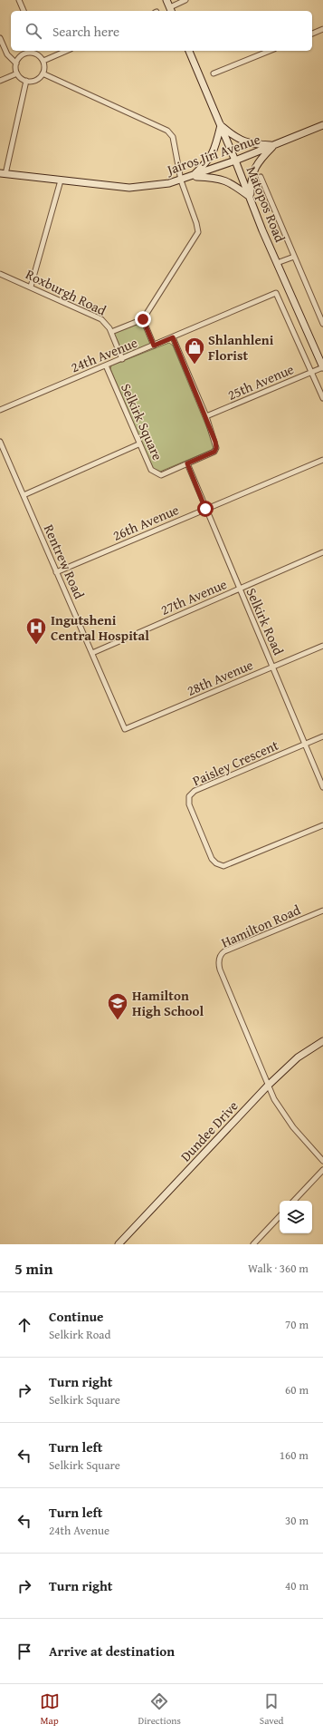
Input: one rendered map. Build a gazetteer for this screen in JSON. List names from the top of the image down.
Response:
{
  "streets": {
    "main road": ["Jairos Jiri Avenue", "Matopos Road", "Dundee Drive"],
    "street": [
      "Roxburgh Road",
      "24th Avenue",
      "25th Avenue",
      "Selkirk Square",
      "26th Avenue",
      "Rentrew Road",
      "27th Avenue",
      "Selkirk Road",
      "28th Avenue",
      "Paisley Crescent",
      "Hamilton Road"
    ]
  },
  "crossings": [
    ["Jairos Jiri Avenue", "Matopos Road"],
    ["Matopos Road", "25th Avenue"],
    ["Roxburgh Road", "24th Avenue"],
    ["24th Avenue", "25th Avenue"],
    ["24th Avenue", "Selkirk Square"],
    ["25th Avenue", "Selkirk Square"],
    ["Selkirk Square", "Selkirk Road"],
    ["26th Avenue", "Rentrew Road"],
    ["26th Avenue", "Selkirk Road"],
    ["Rentrew Road", "27th Avenue"],
    ["Rentrew Road", "28th Avenue"],
    ["27th Avenue", "Selkirk Road"],
    ["Selkirk Road", "28th Avenue"],
    ["Selkirk Road", "Paisley Crescent"],
    ["Hamilton Road", "Dundee Drive"]
  ],
  "places": {
    "shop": ["Shlanhleni Florist"],
    "hospital": ["Ingutsheni Central Hospital"],
    "school or university": ["Hamilton High School"]
  },
  "page": {
    "search": "Search here",
    "heading": ["5 min", "Walk · 360 m"],
    "list": [
      ["Continue", "Selkirk Road", "70 m"],
      ["Turn right", "Selkirk Square", "60 m"],
      ["Turn left", "Selkirk Square", "160 m"],
      ["Turn left", "24th Avenue", "30 m"],
      ["Turn right", "40 m"],
      "Arrive at destination"
    ],
    "nav": ["Map", "Directions", "Saved"]
  }
}
